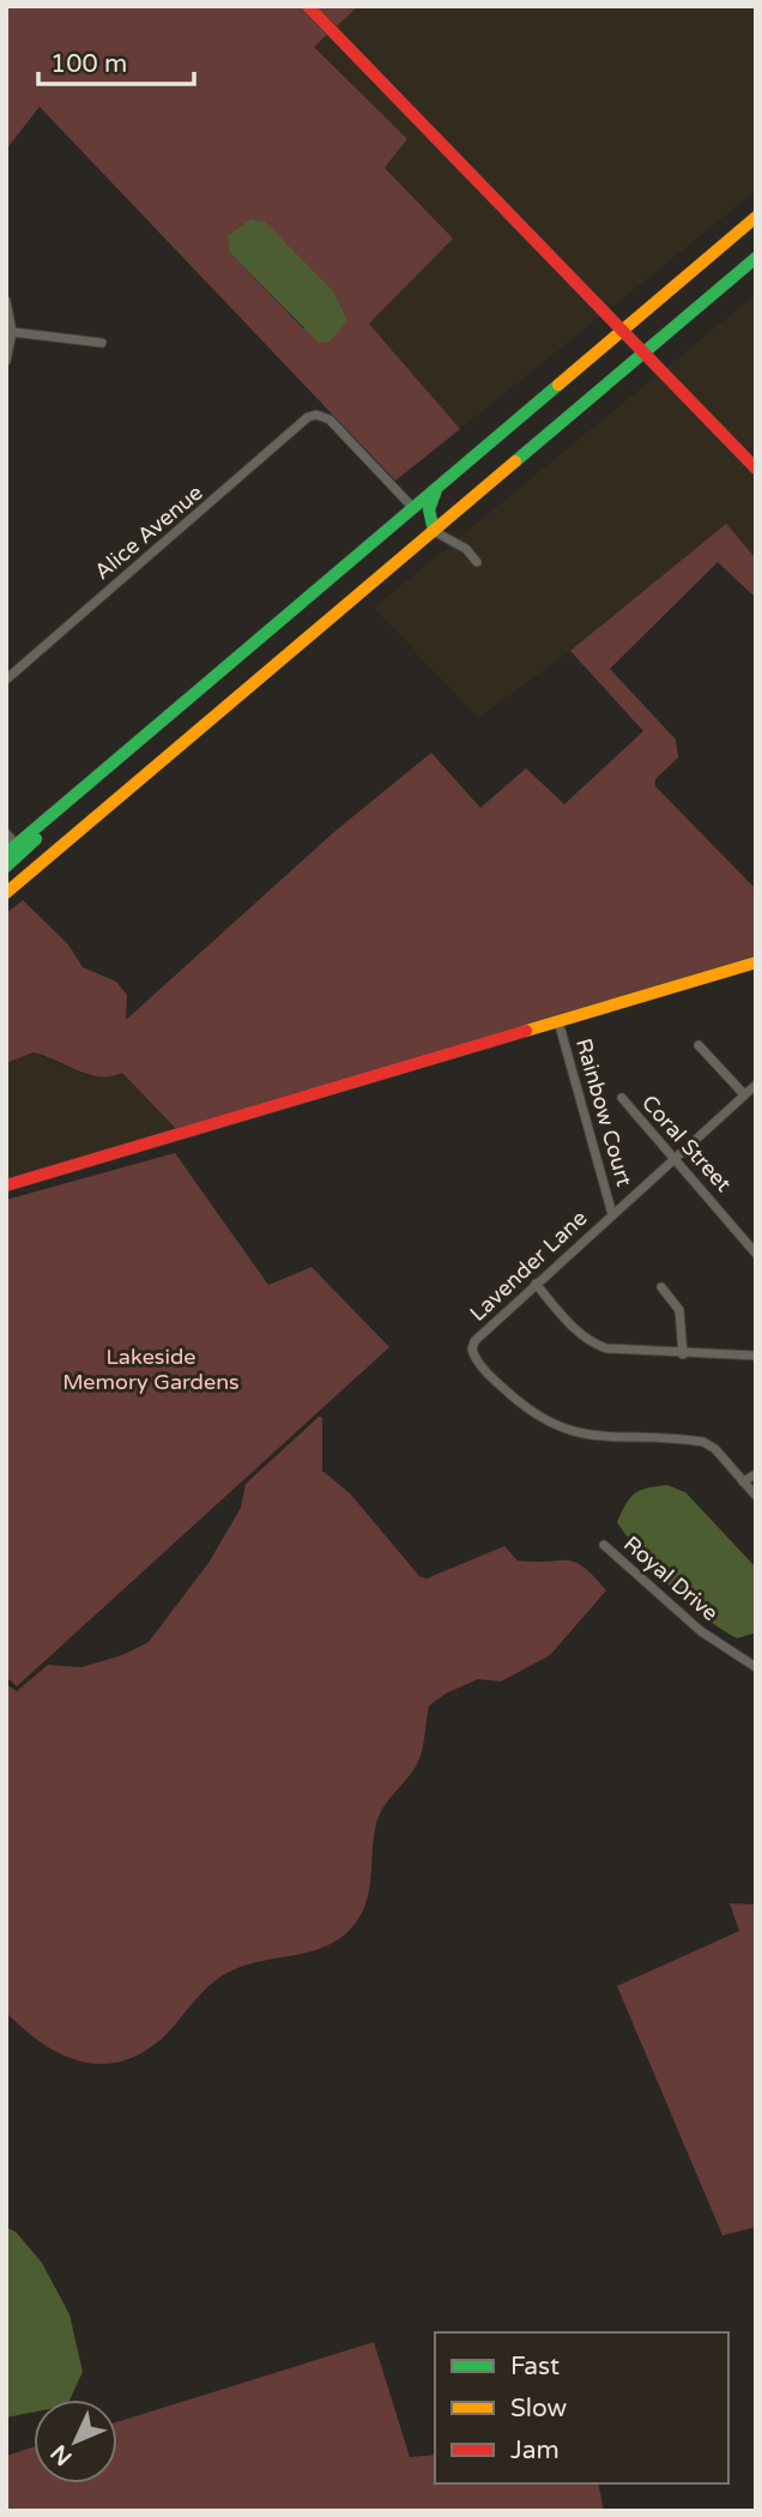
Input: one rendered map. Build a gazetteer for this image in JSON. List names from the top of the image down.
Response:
{
  "streets": {
    "street": [
      "Alice Avenue",
      "Rainbow Court",
      "Coral Street",
      "Lavender Lane",
      "Royal Drive"
    ]
  },
  "crossings": [
    ["Rainbow Court", "Lavender Lane"],
    ["Coral Street", "Lavender Lane"]
  ],
  "parks": ["Lakeside Memory Gardens"],
  "legend": ["Fast", "Slow", "Jam"],
  "scale_bar": "100 m",
  "north": "bottom left"
}
